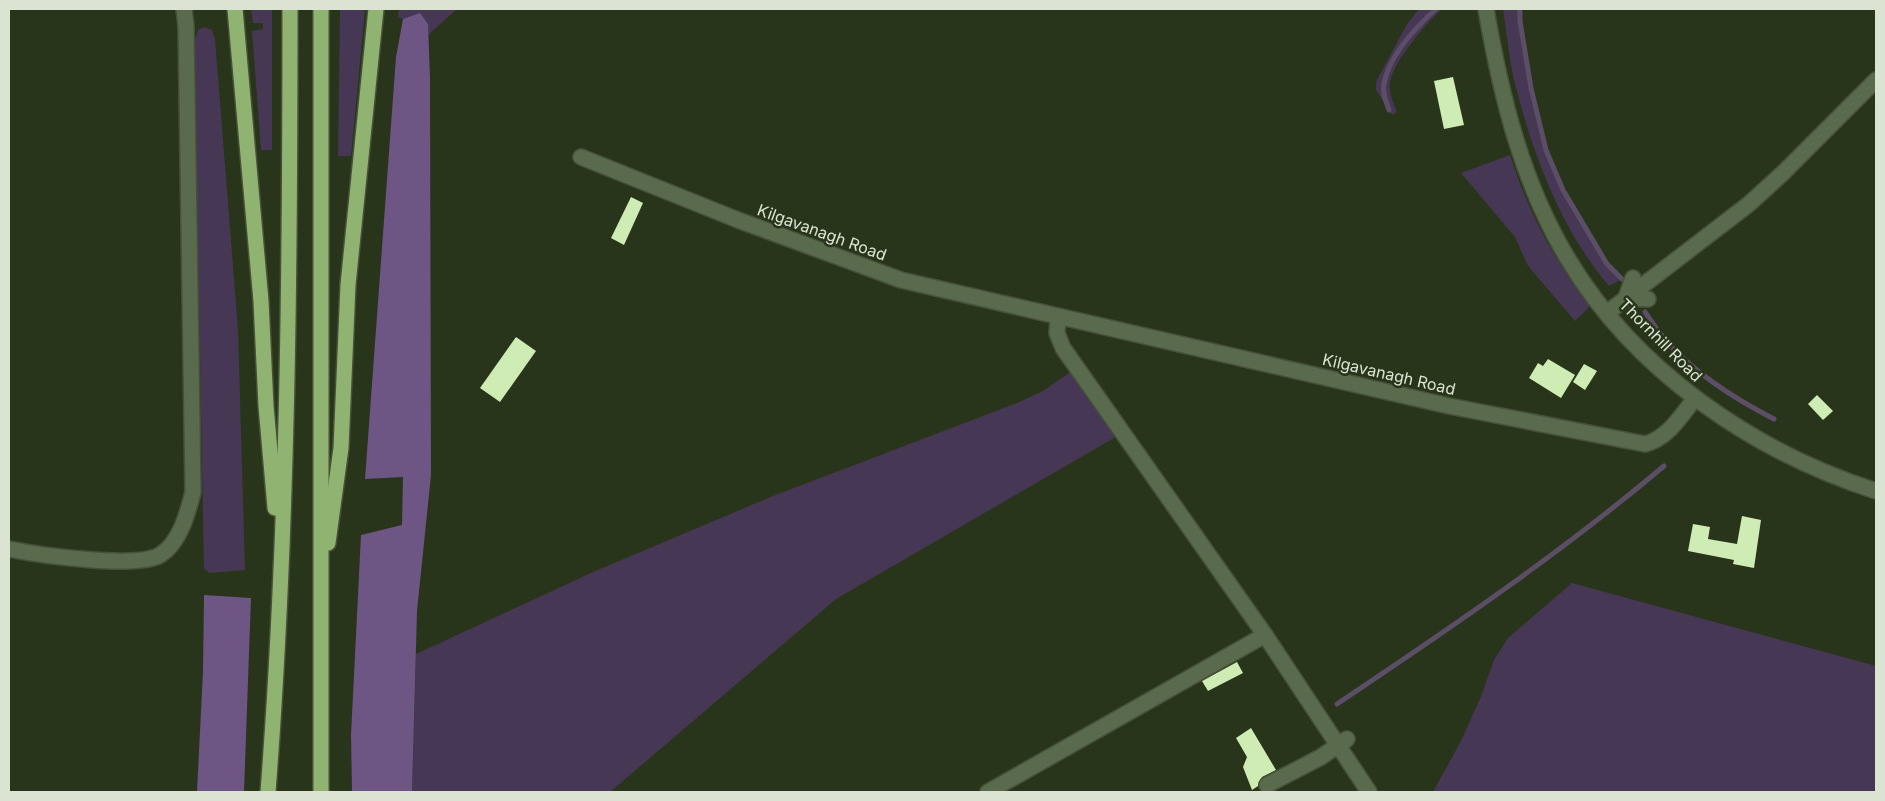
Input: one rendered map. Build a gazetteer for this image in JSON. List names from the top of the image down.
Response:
{
  "streets": {
    "street": ["Kilgavanagh Road", "Thornhill Road"]
  },
  "crossings": [
    ["Kilgavanagh Road", "Thornhill Road"]
  ]
}
